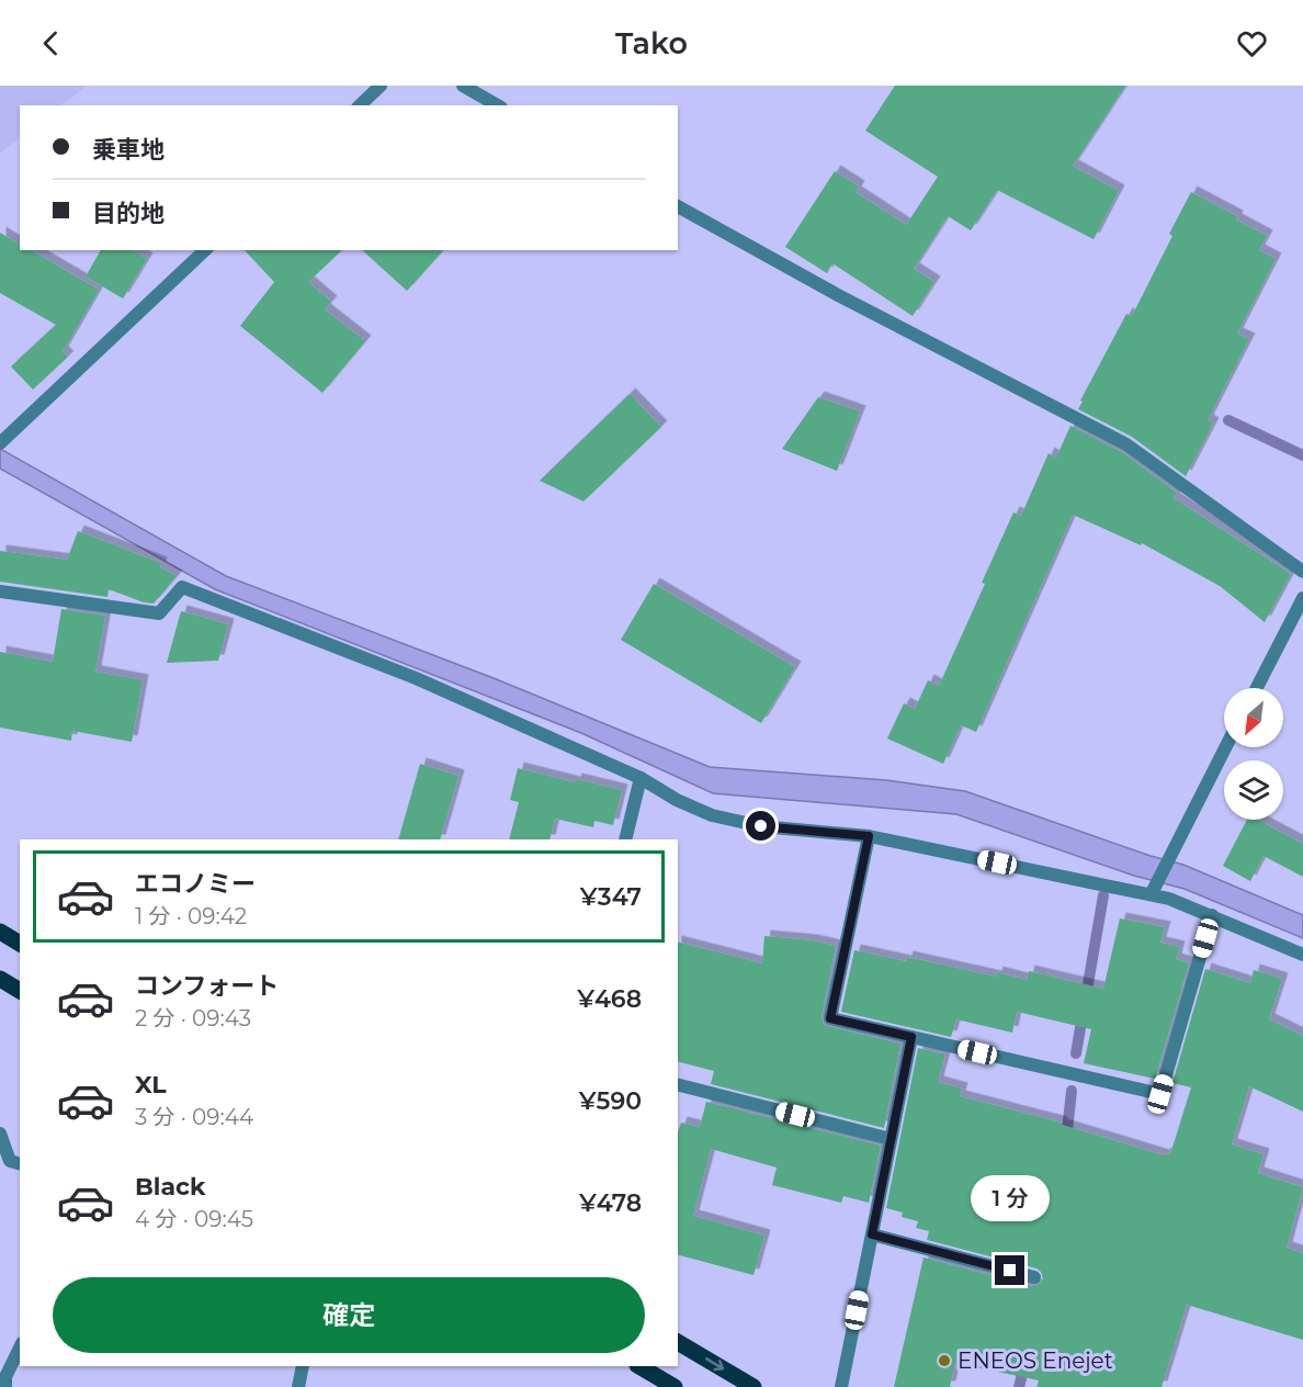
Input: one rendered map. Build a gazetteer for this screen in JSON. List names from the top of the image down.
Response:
{
  "places": ["ENEOS Enejet"],
  "north": "bottom left",
  "page": {
    "header": "Tako",
    "banner": ["乗車地", "目的地"],
    "list": [
      {
        "name": "エコノミー",
        "note": "1 分 · 09:42",
        "value": "¥347"
      },
      {
        "name": "コンフォート",
        "note": "2 分 · 09:43",
        "value": "¥468"
      },
      {
        "name": "XL",
        "note": "3 分 · 09:44",
        "value": "¥590"
      },
      {
        "name": "Black",
        "note": "4 分 · 09:45",
        "value": "¥478"
      }
    ],
    "bubble": "1 分",
    "buttons": "確定"
  }
}
